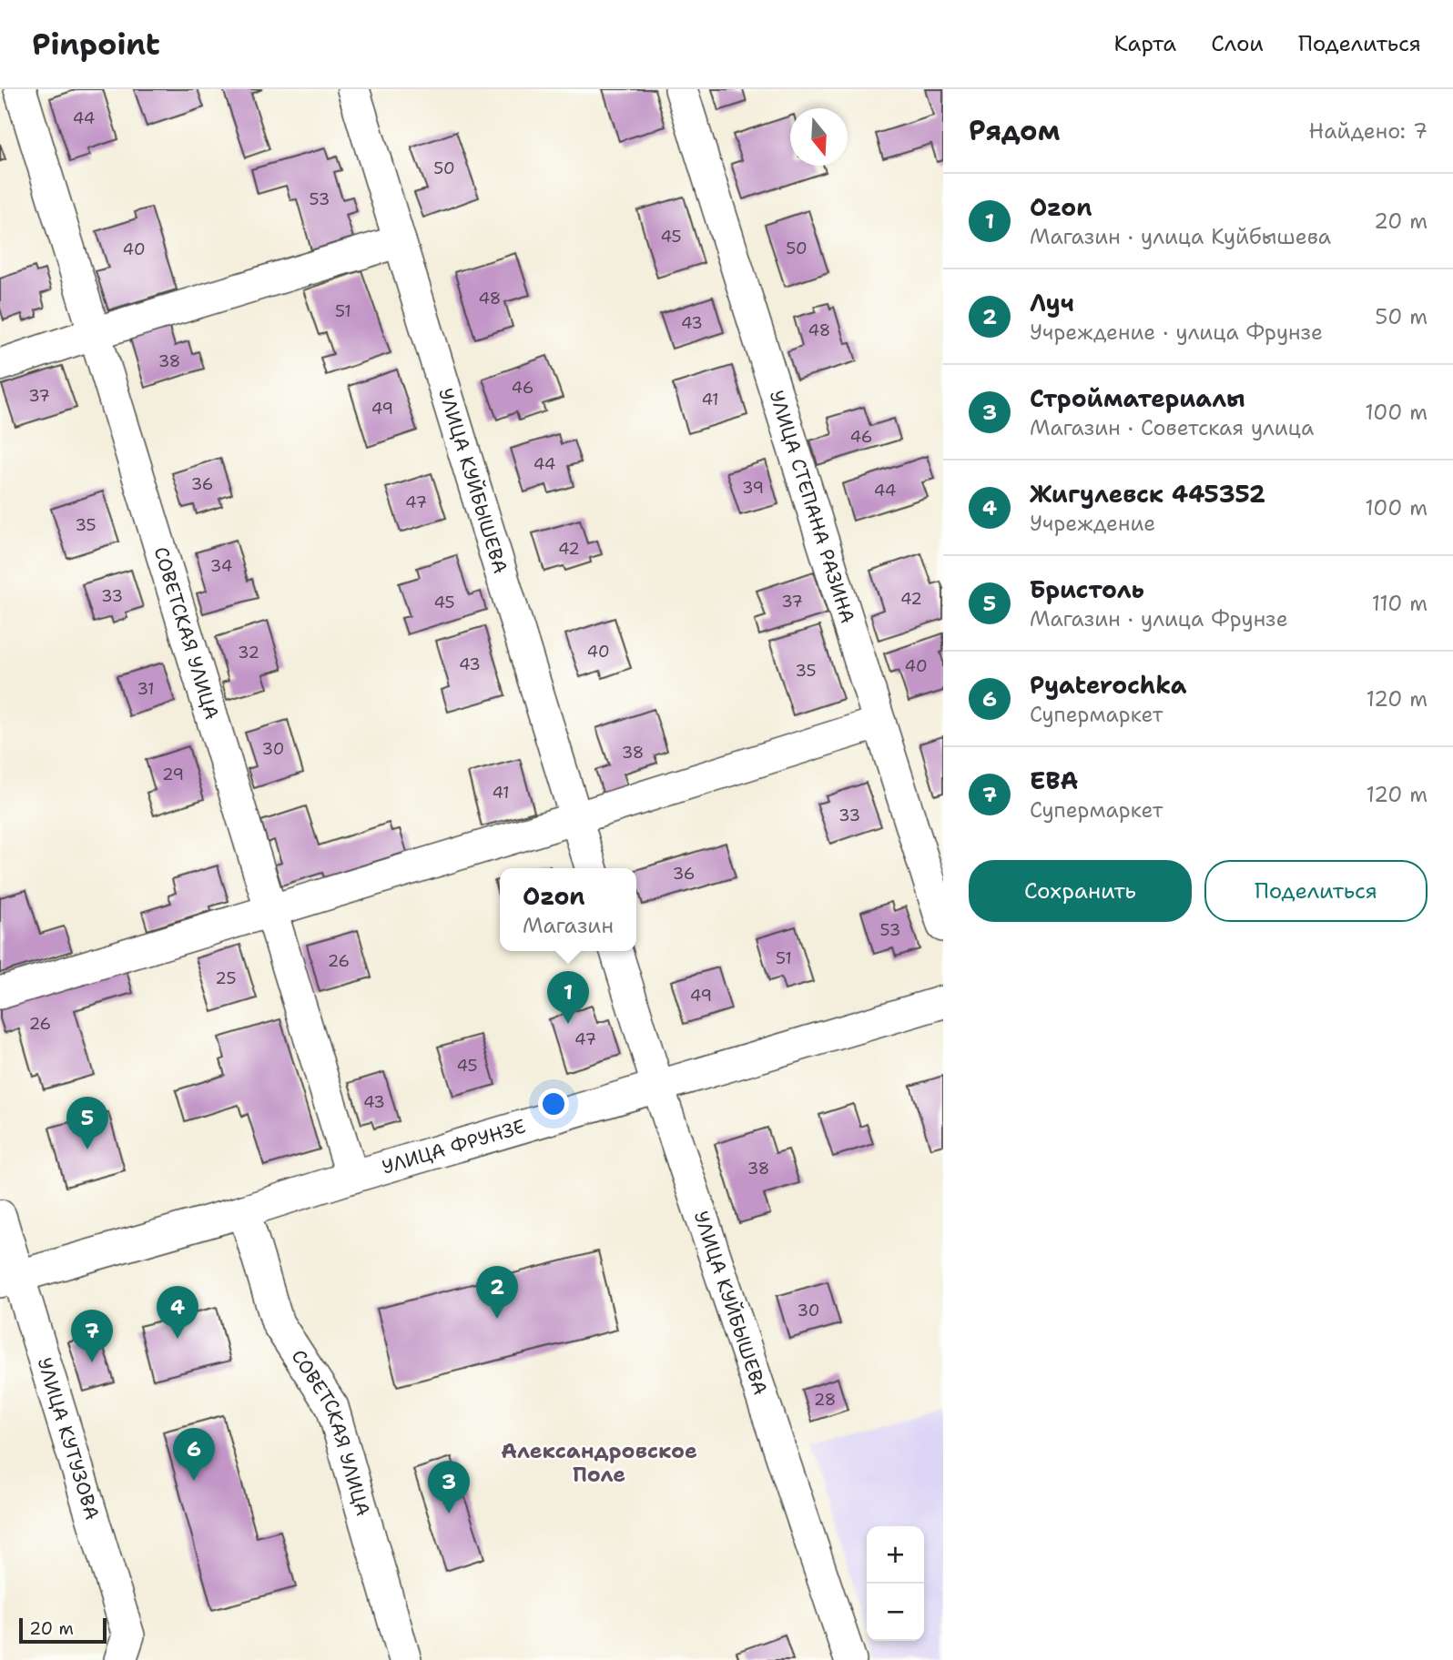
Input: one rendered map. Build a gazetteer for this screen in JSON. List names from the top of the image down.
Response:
{
  "streets": {
    "street": [
      "УЛИЦА КУЙБЫШЕВА",
      "УЛИЦА СТЕПАНА РАЗИНА",
      "СОВЕТСКАЯ УЛИЦА",
      "УЛИЦА ФРУНЗЕ",
      "УЛИЦА КУТУЗОВА"
    ]
  },
  "crossings": [
    ["УЛИЦА КУЙБЫШЕВА", "УЛИЦА ФРУНЗЕ"],
    ["СОВЕТСКАЯ УЛИЦА", "УЛИЦА ФРУНЗЕ"],
    ["УЛИЦА ФРУНЗЕ", "УЛИЦА КУТУЗОВА"]
  ],
  "districts": ["Александровское Поле"],
  "house_numbers": [
    "44",
    "50",
    "53",
    "45",
    "50",
    "40",
    "48",
    "51",
    "43",
    "48",
    "38",
    "46",
    "37",
    "41",
    "49",
    "46",
    "44",
    "36",
    "39",
    "44",
    "47",
    "35",
    "42",
    "34",
    "33",
    "42",
    "37",
    "45",
    "40",
    "32",
    "43",
    "40",
    "35",
    "31",
    "30",
    "38",
    "29",
    "41",
    "33",
    "36",
    "53",
    "51",
    "26",
    "25",
    "49",
    "26",
    "47",
    "45",
    "43",
    "38",
    "30",
    "28"
  ],
  "scale_bar": "20 m",
  "north": "bottom",
  "page": {
    "header": "Pinpoint",
    "nav": ["Карта", "Слои", "Поделиться"],
    "heading": ["Рядом", "Найдено: 7"],
    "list": [
      {
        "mark": "1",
        "name": "Ozon",
        "note": "Магазин · улица Куйбышева",
        "value": "20 m"
      },
      {
        "mark": "2",
        "name": "Луч",
        "note": "Учреждение · улица Фрунзе",
        "value": "50 m"
      },
      {
        "mark": "3",
        "name": "Стройматериалы",
        "note": "Магазин · Советская улица",
        "value": "100 m"
      },
      {
        "mark": "4",
        "name": "Жигулевск 445352",
        "note": "Учреждение",
        "value": "100 m"
      },
      {
        "mark": "5",
        "name": "Бристоль",
        "note": "Магазин · улица Фрунзе",
        "value": "110 m"
      },
      {
        "mark": "6",
        "name": "Pyaterochka",
        "note": "Супермаркет",
        "value": "120 m"
      },
      {
        "mark": "7",
        "name": "ЕВА",
        "note": "Супермаркет",
        "value": "120 m"
      }
    ],
    "buttons": ["Сохранить", "Поделиться"],
    "popup": ["Ozon", "Магазин"],
    "pins": [
      "1",
      "5",
      "2",
      "4",
      "7",
      "6",
      "3"
    ],
    "map_buttons": ["+", "−"],
    "scale": "20 m"
  }
}
